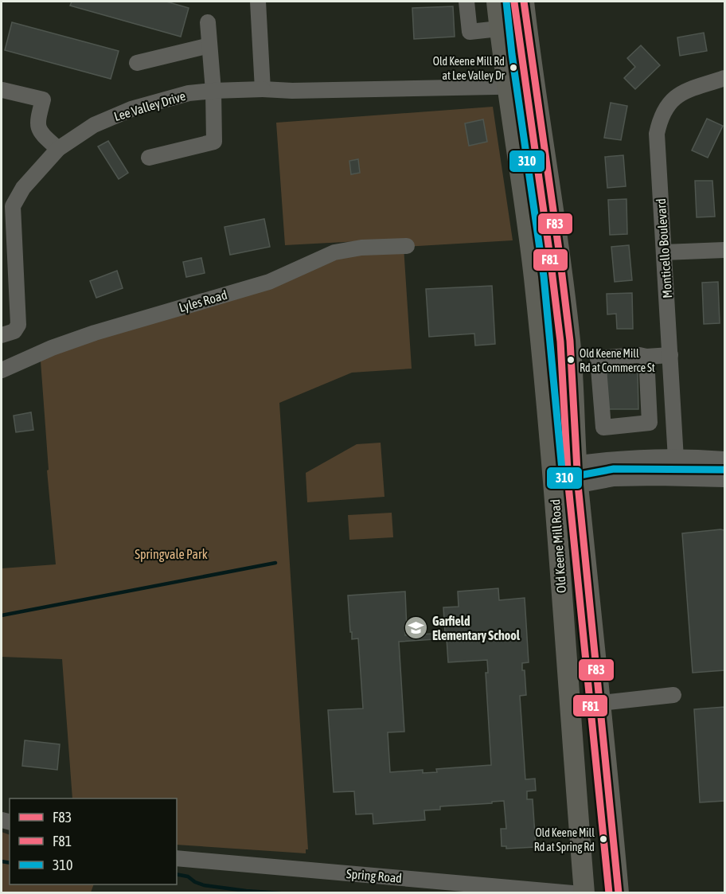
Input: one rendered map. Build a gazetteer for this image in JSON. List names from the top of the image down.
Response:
{
  "streets": {
    "main road": ["Old Keene Mill Road"],
    "street": [
      "Lee Valley Drive",
      "Monticello Boulevard",
      "Lyles Road",
      "Spring Road"
    ]
  },
  "crossings": [
    ["Lee Valley Drive", "Old Keene Mill Road"]
  ],
  "parks": ["Springvale Park"],
  "places": {
    "other": ["Old Keene Mill Rd at Lee Valley Dr", "Old Keene Mill Rd at Commerce St", "Old Keene Mill Rd at Spring Rd"],
    "school or university": ["Garfield Elementary School"]
  },
  "lines": ["transit line F83", "transit line 310", "transit line F81"],
  "legend": ["F83", "F81", "310"]
}
